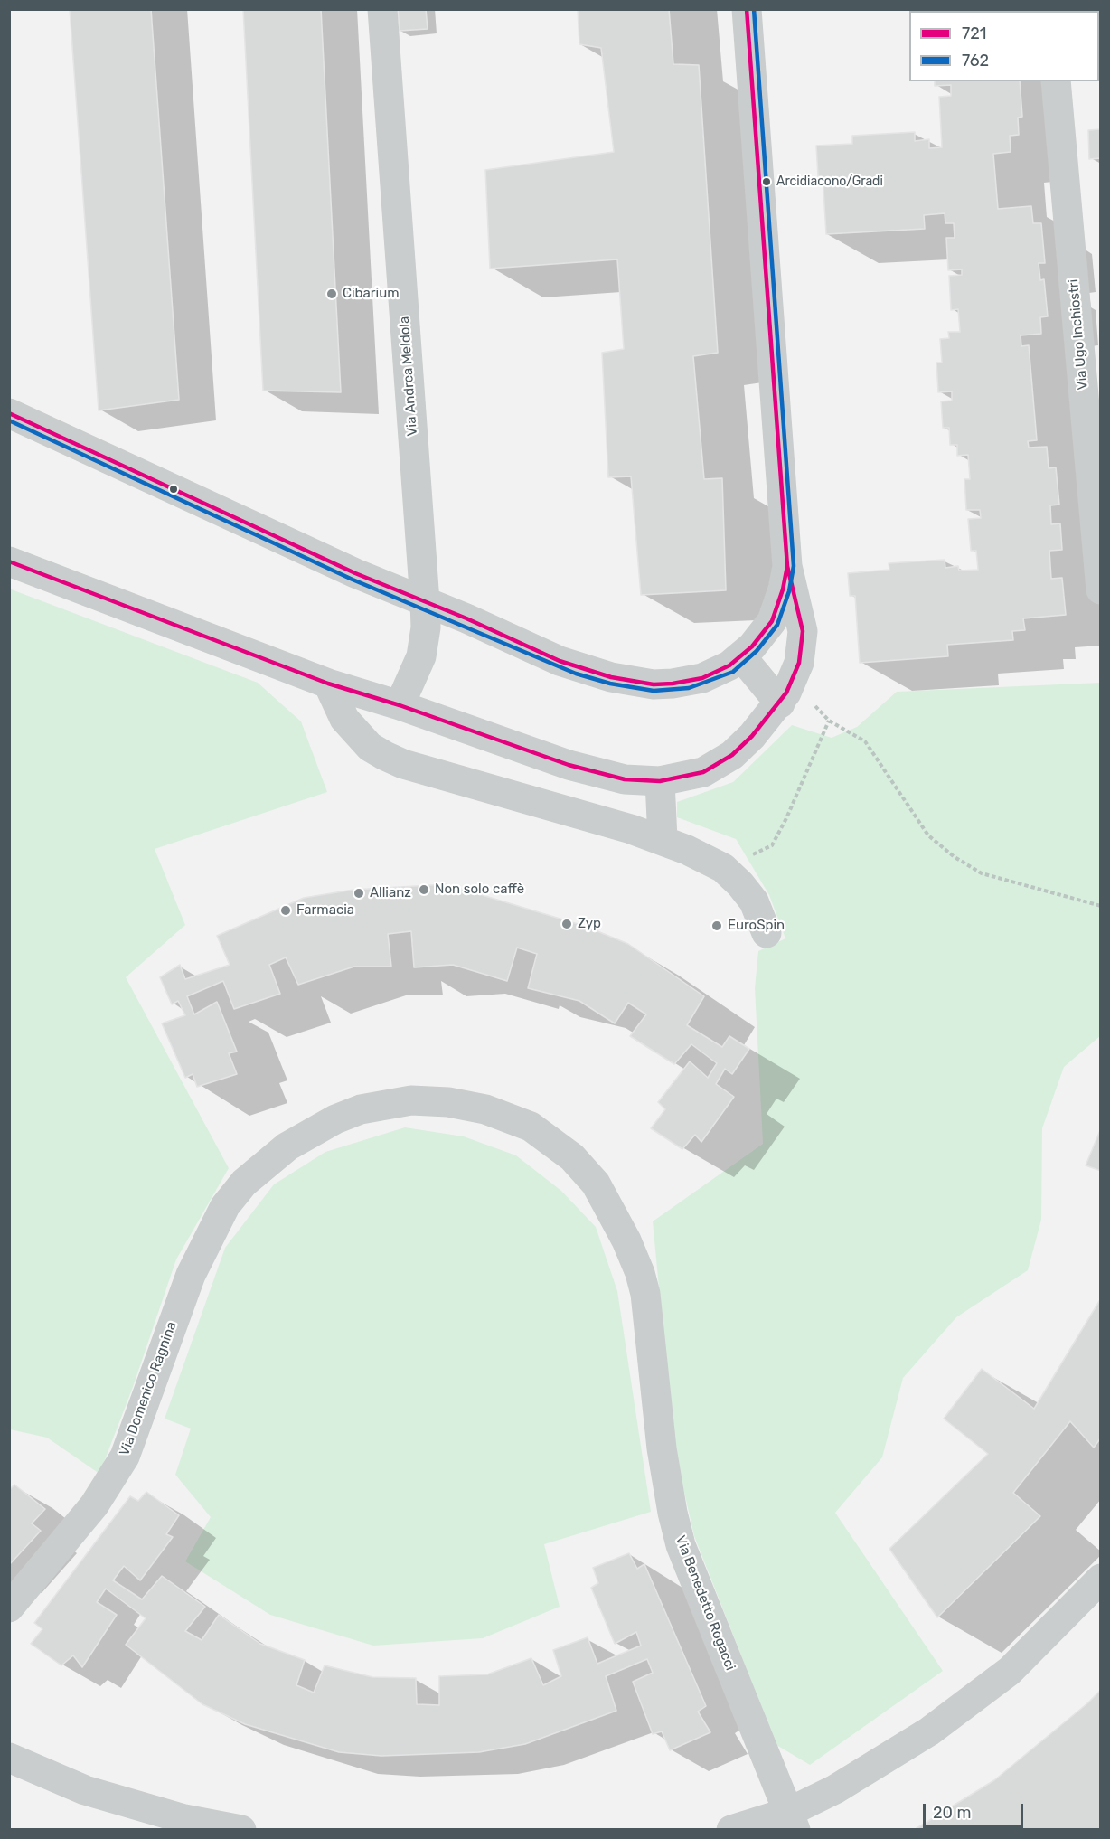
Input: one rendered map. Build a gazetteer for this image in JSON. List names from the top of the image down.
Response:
{
  "streets": {
    "street": [
      "Via Ugo Inchiostri",
      "Via Andrea Meldola",
      "Via Domenico Ragnina",
      "Via Benedetto Rogacci"
    ]
  },
  "crossings": [
    ["Via Domenico Ragnina", "Via Benedetto Rogacci"]
  ],
  "places": [
    "Arcidiacono/Gradi",
    "Cibarium",
    "Non solo caffè",
    "Allianz",
    "Farmacia",
    "Zyp",
    "EuroSpin"
  ],
  "lines": ["transit line 721", "transit line 762"],
  "legend": ["721", "762"],
  "scale_bar": "20 m"
}
